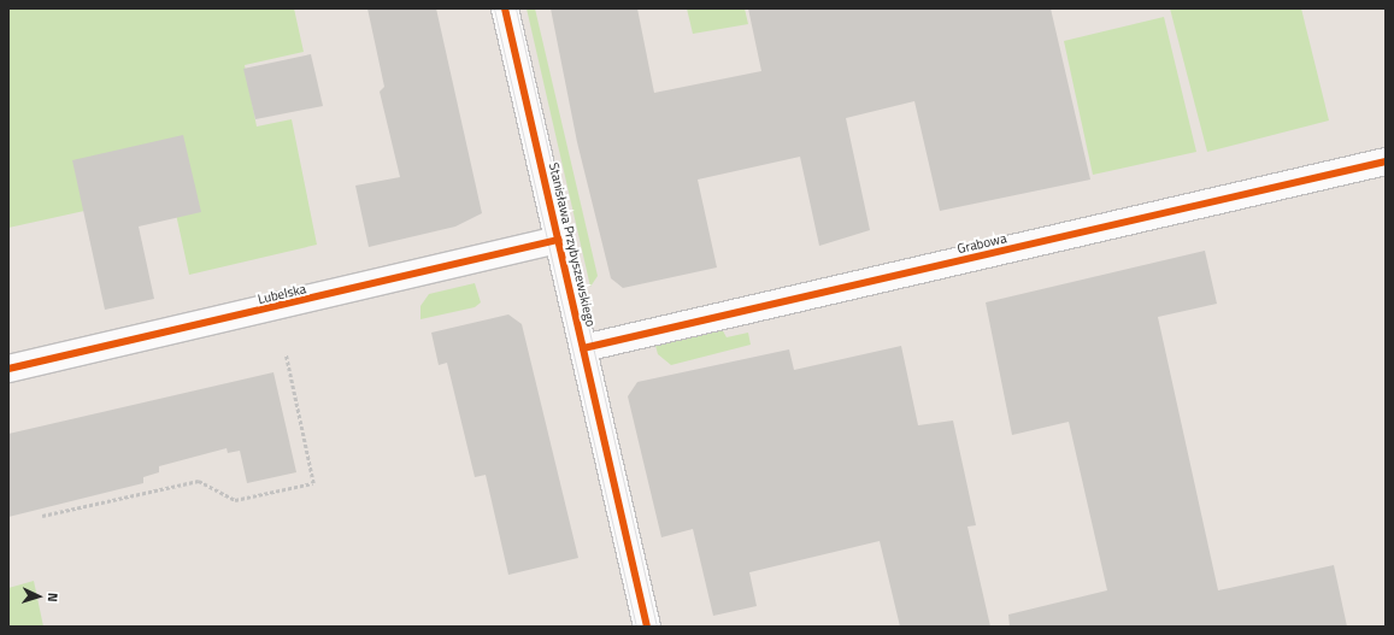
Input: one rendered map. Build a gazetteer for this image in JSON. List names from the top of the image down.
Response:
{
  "streets": {
    "street": ["Grabowa", "Stanisława Przybyszewskiego", "Lubelska"]
  },
  "crossings": [
    ["Grabowa", "Stanisława Przybyszewskiego"],
    ["Stanisława Przybyszewskiego", "Lubelska"]
  ],
  "north": "right"
}
